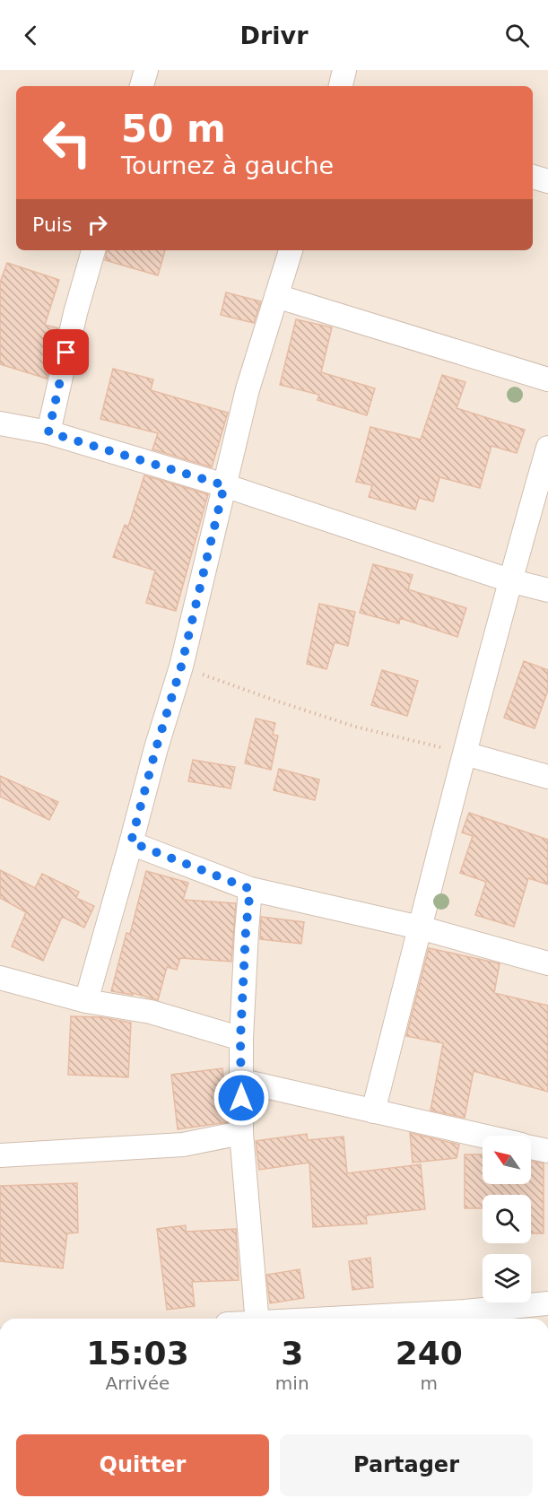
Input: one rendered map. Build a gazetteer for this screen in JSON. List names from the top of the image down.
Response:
{
  "north": "top left",
  "page": {
    "header": "Drivr",
    "turn": ["50 m", "Tournez à gauche"],
    "then": "Puis",
    "eta": [
      "15:03",
      "Arrivée",
      "3",
      "min",
      "240",
      "m"
    ],
    "buttons": ["Quitter", "Partager"]
  }
}
